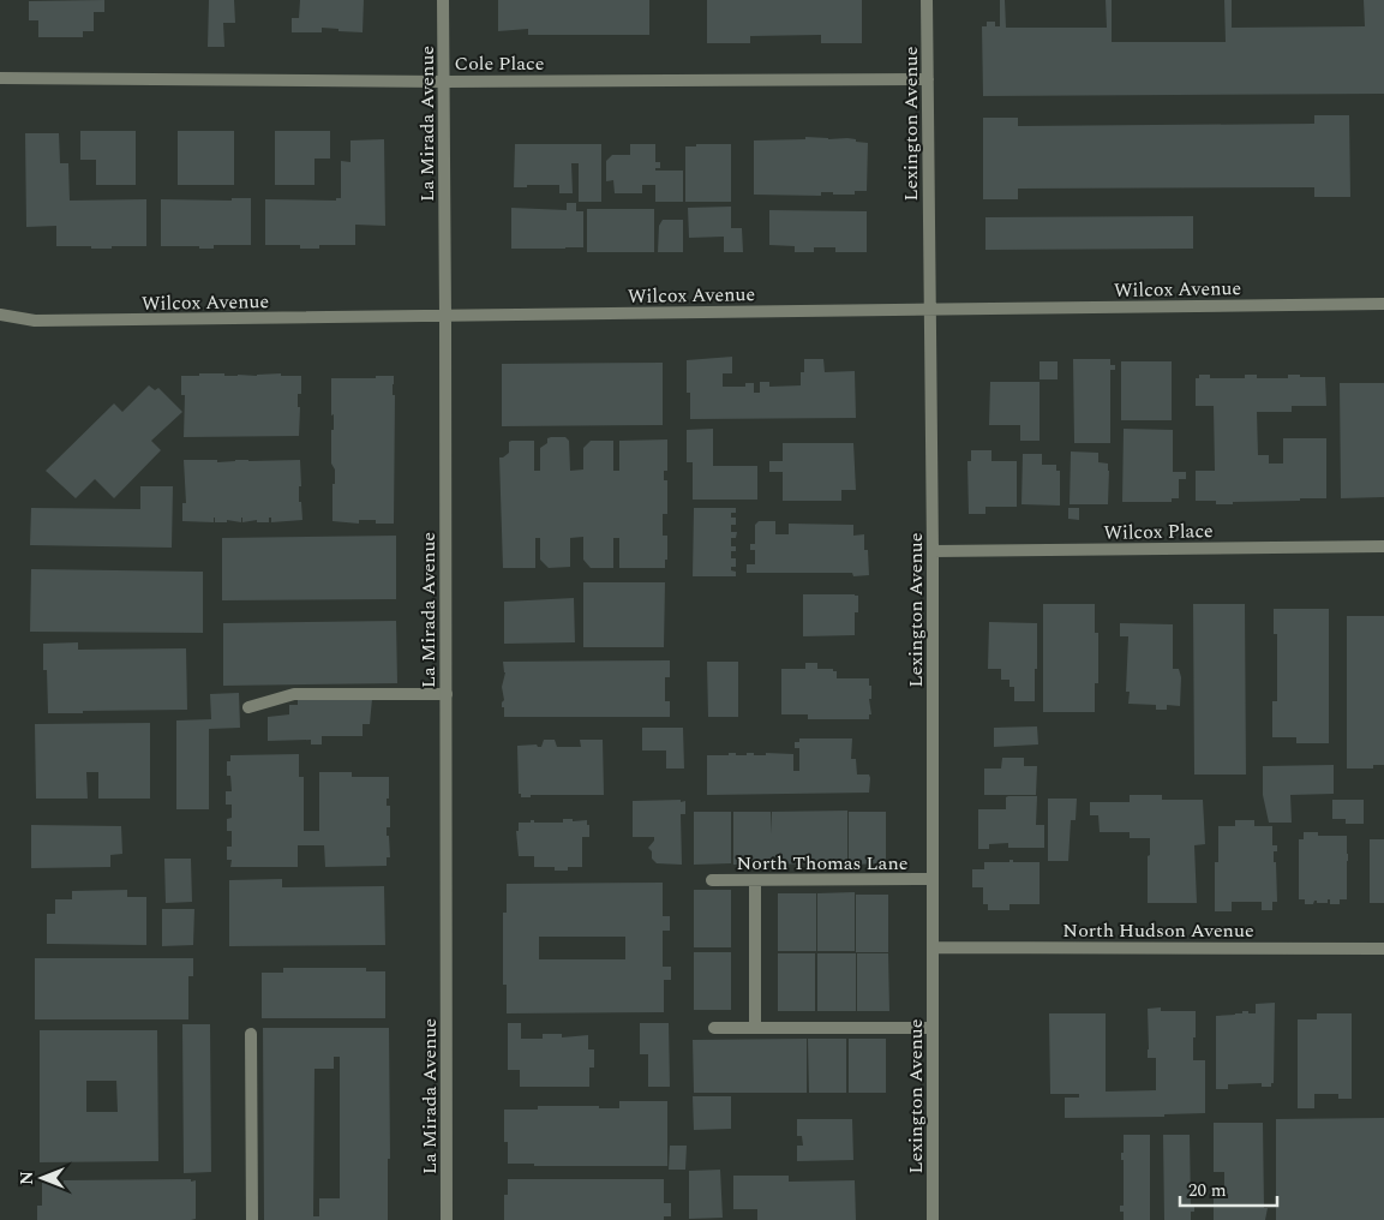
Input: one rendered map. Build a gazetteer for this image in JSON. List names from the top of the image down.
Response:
{
  "streets": {
    "street": [
      "Cole Place",
      "La Mirada Avenue",
      "Lexington Avenue",
      "Wilcox Avenue",
      "Wilcox Place",
      "North Thomas Lane",
      "North Hudson Avenue"
    ]
  },
  "crossings": [
    ["Cole Place", "La Mirada Avenue"],
    ["Cole Place", "Lexington Avenue"],
    ["La Mirada Avenue", "Wilcox Avenue"],
    ["Lexington Avenue", "Wilcox Avenue"],
    ["Lexington Avenue", "Wilcox Place"],
    ["Lexington Avenue", "North Thomas Lane"],
    ["Lexington Avenue", "North Hudson Avenue"]
  ],
  "scale_bar": "20 m",
  "north": "left"
}
